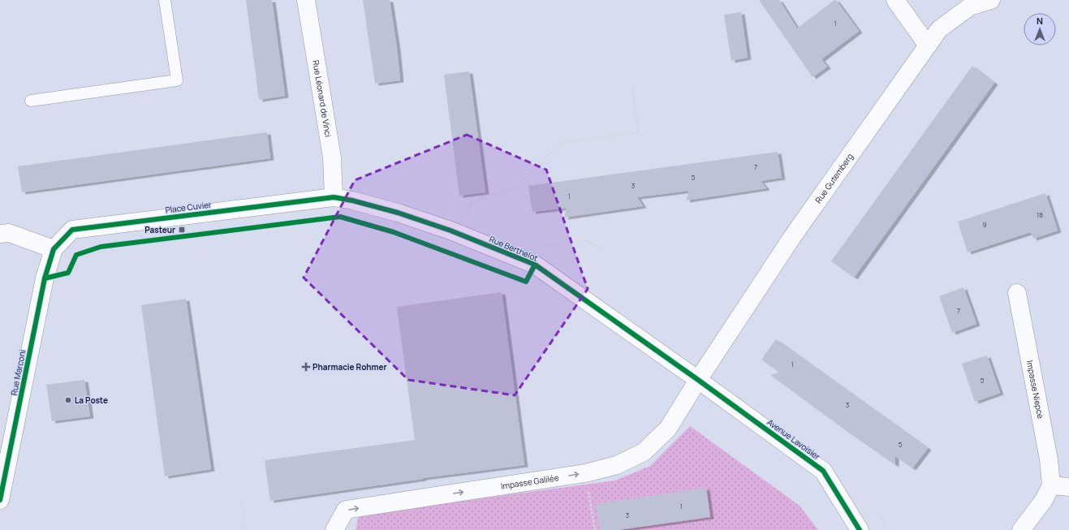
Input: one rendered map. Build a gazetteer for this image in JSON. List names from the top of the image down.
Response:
{
  "streets": {
    "street": [
      "Rue Léonard de Vinci",
      "Rue Gutemberg",
      "Place Cuvier",
      "Rue Berthelot",
      "Rue Marconi",
      "Impasse Niepce",
      "Avenue Lavoisier",
      "Impasse Galilée"
    ]
  },
  "crossings": [
    ["Rue Léonard de Vinci", "Place Cuvier"],
    ["Rue Léonard de Vinci", "Rue Berthelot"],
    ["Rue Gutemberg", "Rue Berthelot"],
    ["Rue Gutemberg", "Avenue Lavoisier"],
    ["Rue Gutemberg", "Impasse Galilée"],
    ["Place Cuvier", "Rue Berthelot"],
    ["Place Cuvier", "Rue Marconi"],
    ["Rue Berthelot", "Avenue Lavoisier"],
    ["Rue Berthelot", "Impasse Galilée"],
    ["Avenue Lavoisier", "Impasse Galilée"]
  ],
  "one_way": ["Impasse Galilée"],
  "places": {
    "transit": ["Pasteur"],
    "health": ["Pharmacie Rohmer"],
    "other": ["La Poste"]
  },
  "house_numbers": [
    "1",
    "7",
    "5",
    "3",
    "1",
    "18",
    "9",
    "7",
    "1",
    "5",
    "3",
    "5",
    "1",
    "3"
  ],
  "north": "top"
}
